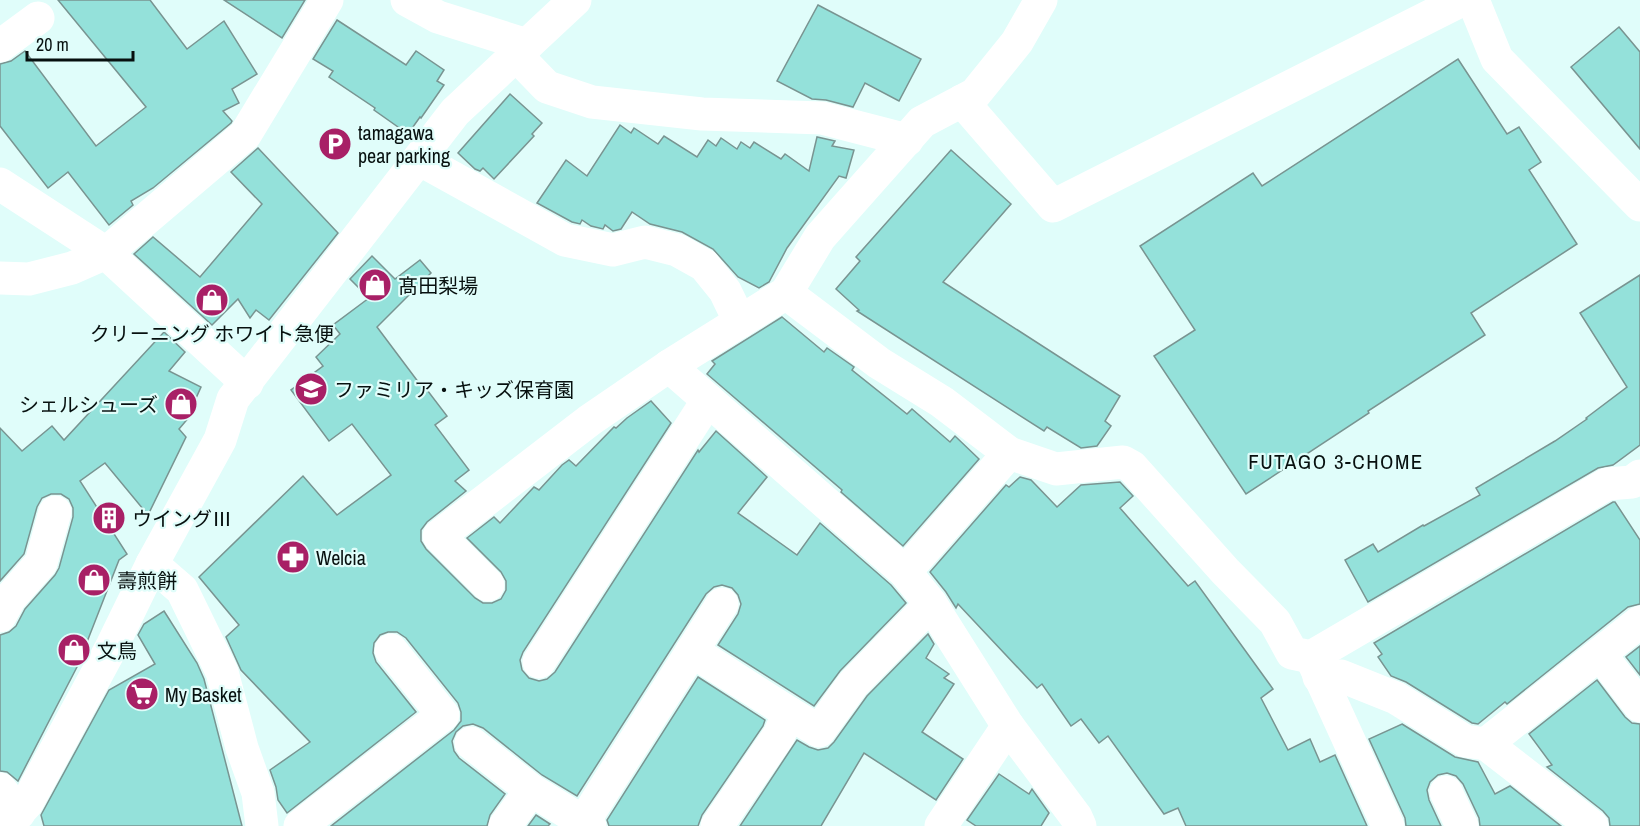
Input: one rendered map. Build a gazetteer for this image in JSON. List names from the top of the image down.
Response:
{
  "districts": ["FUTAGO 3-CHOME"],
  "places": {
    "parking": ["tamagawa pear parking"],
    "shop": [
      "髙田梨場",
      "クリーニング ホワイト急便",
      "シェルシューズ",
      "壽煎餅",
      "文鳥"
    ],
    "school or university": ["ファミリア・キッズ保育園"],
    "building": ["ウイングⅢ"],
    "pharmacy": ["Welcia"],
    "supermarket": ["My Basket"]
  },
  "scale_bar": "20 m"
}
